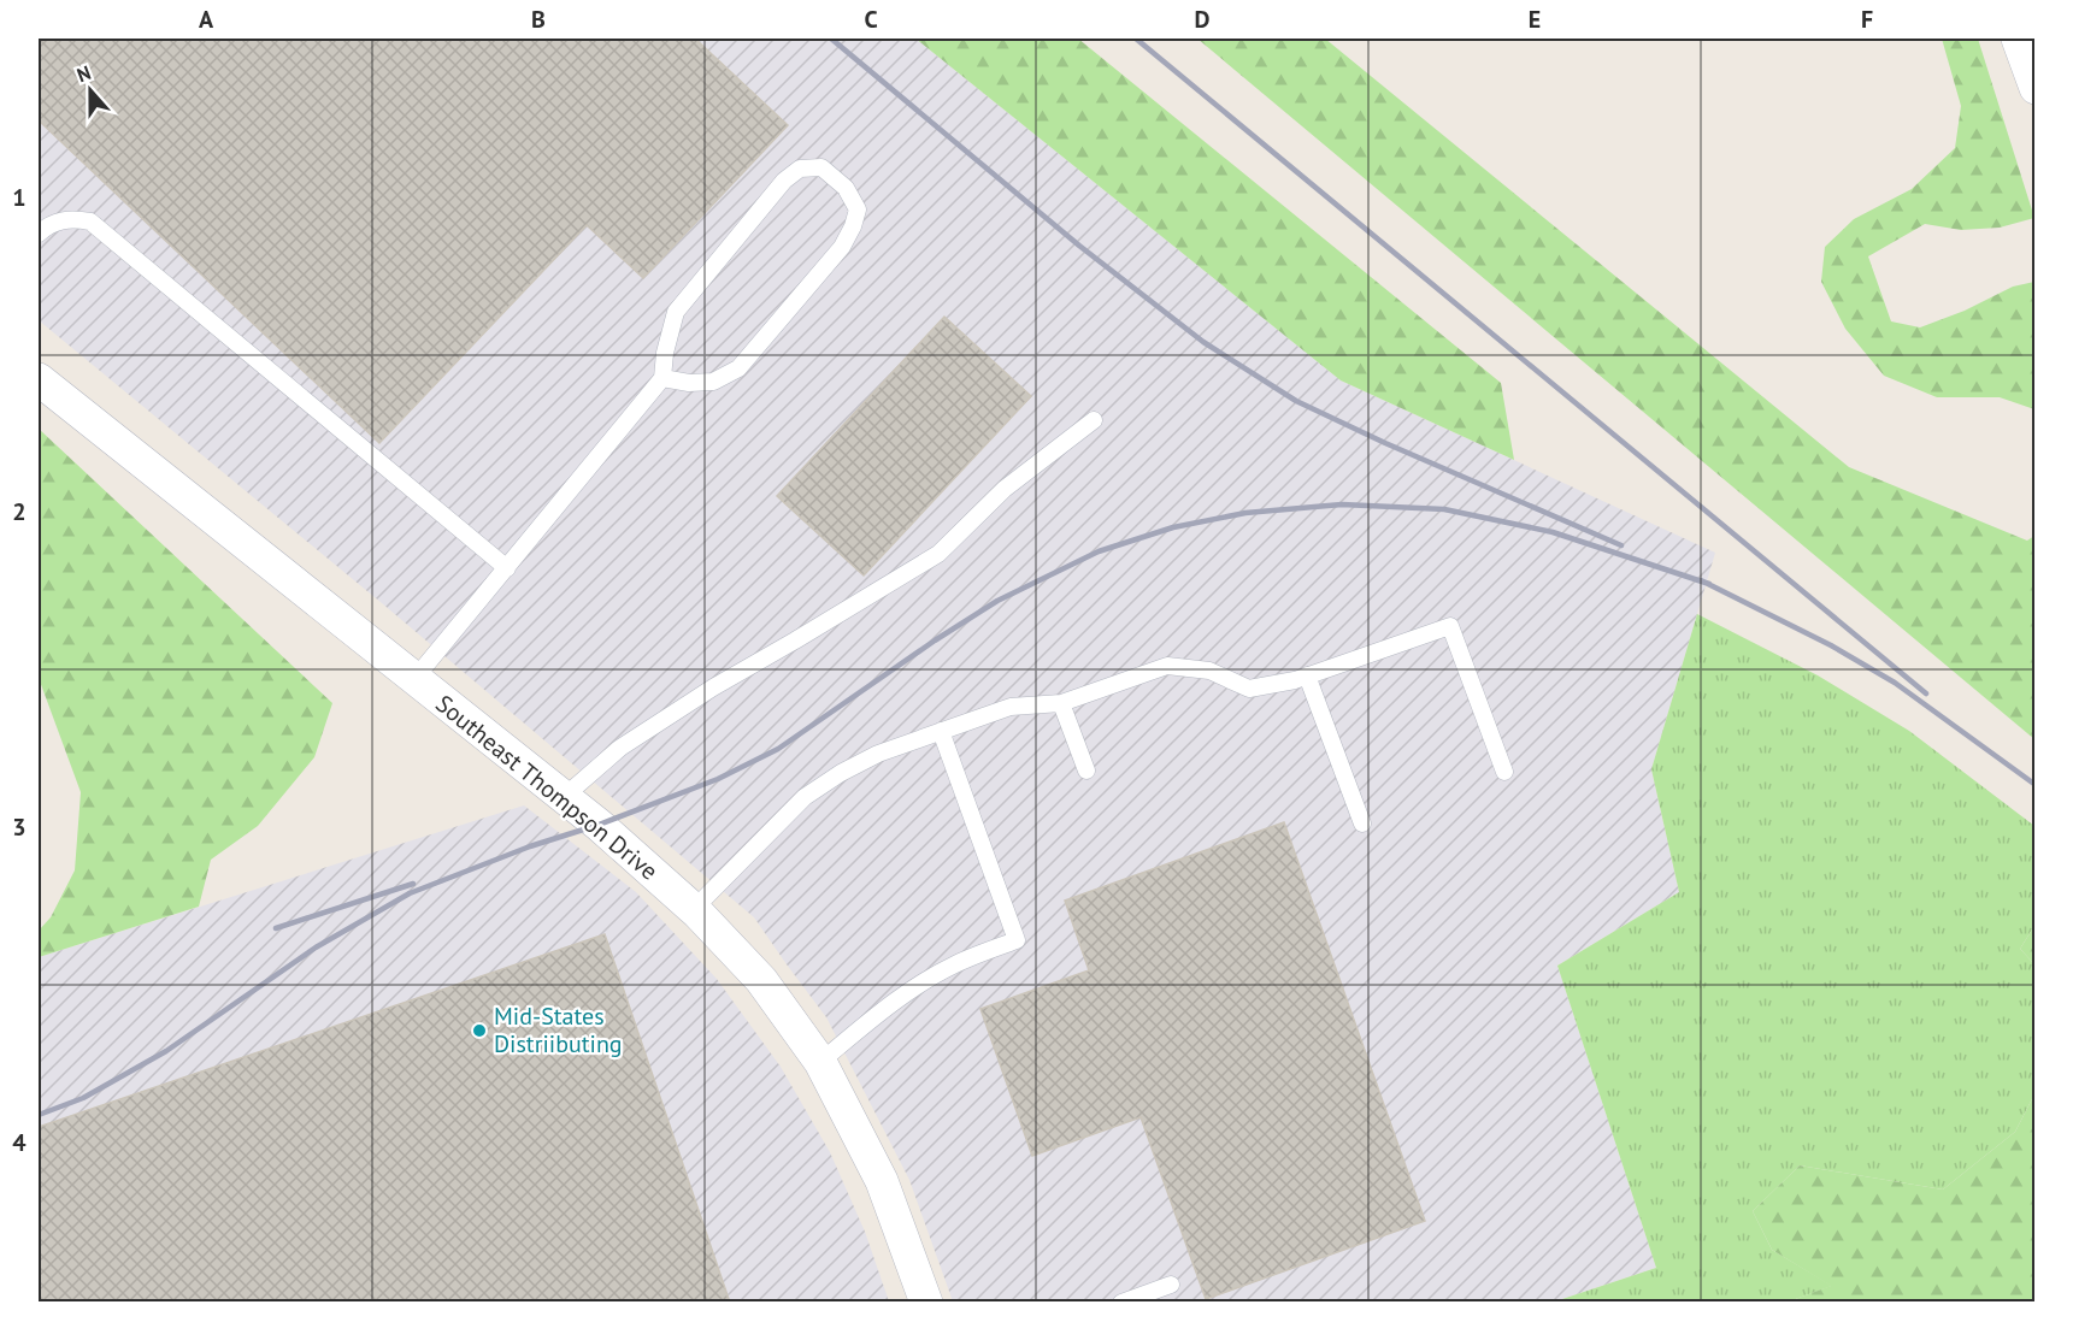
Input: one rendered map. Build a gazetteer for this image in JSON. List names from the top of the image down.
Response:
{
  "streets": {
    "street": ["Southeast Thompson Drive"]
  },
  "places": ["Mid-States Distriibuting"],
  "north": "top",
  "grid": {
    "columns": [
      "A",
      "B",
      "C",
      "D",
      "E",
      "F"
    ],
    "rows": [
      "1",
      "2",
      "3",
      "4"
    ]
  }
}
